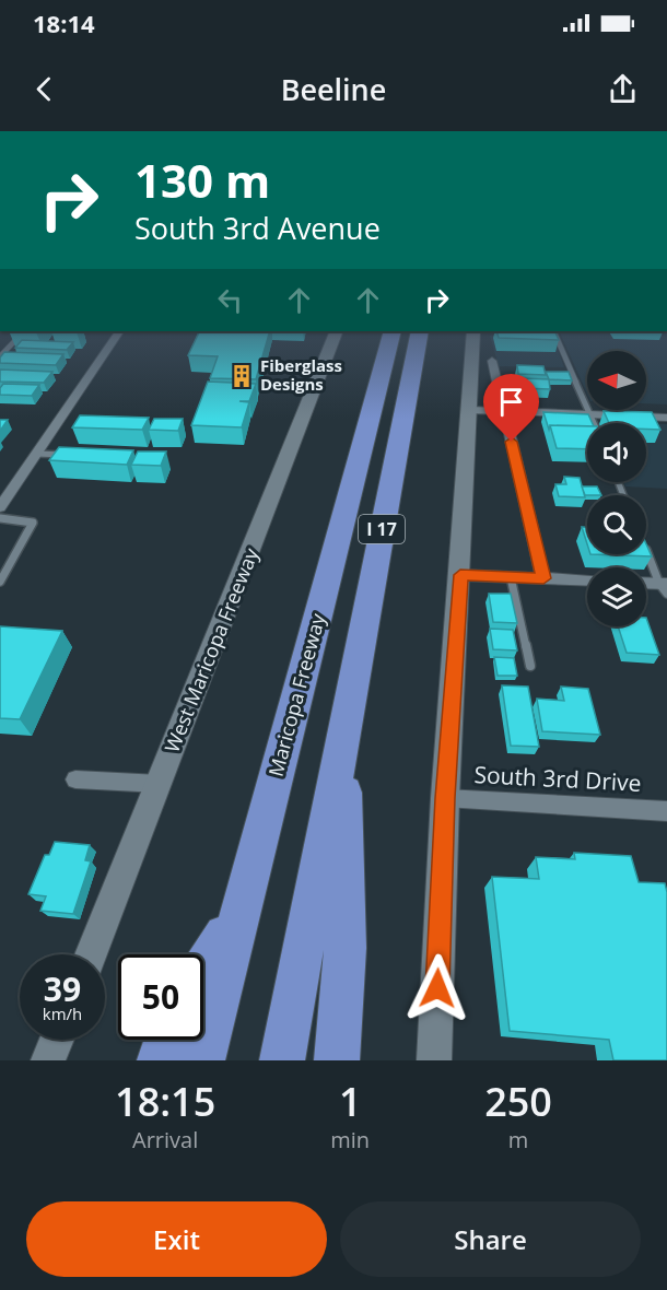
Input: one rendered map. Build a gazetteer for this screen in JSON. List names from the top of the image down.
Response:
{
  "streets": {
    "highway": ["I 17", "Maricopa Freeway"],
    "main road": ["West Maricopa Freeway"],
    "street": ["South 3rd Drive"]
  },
  "places": {
    "building": ["Fiberglass Designs"]
  },
  "north": "left",
  "page": {
    "status": "18:14",
    "header": "Beeline",
    "turn": ["130 m", "South 3rd Avenue"],
    "speed": "39 km/h",
    "limit": "50",
    "eta": [
      "18:15",
      "Arrival",
      "1",
      "min",
      "250",
      "m"
    ],
    "buttons": ["Exit", "Share"]
  }
}
